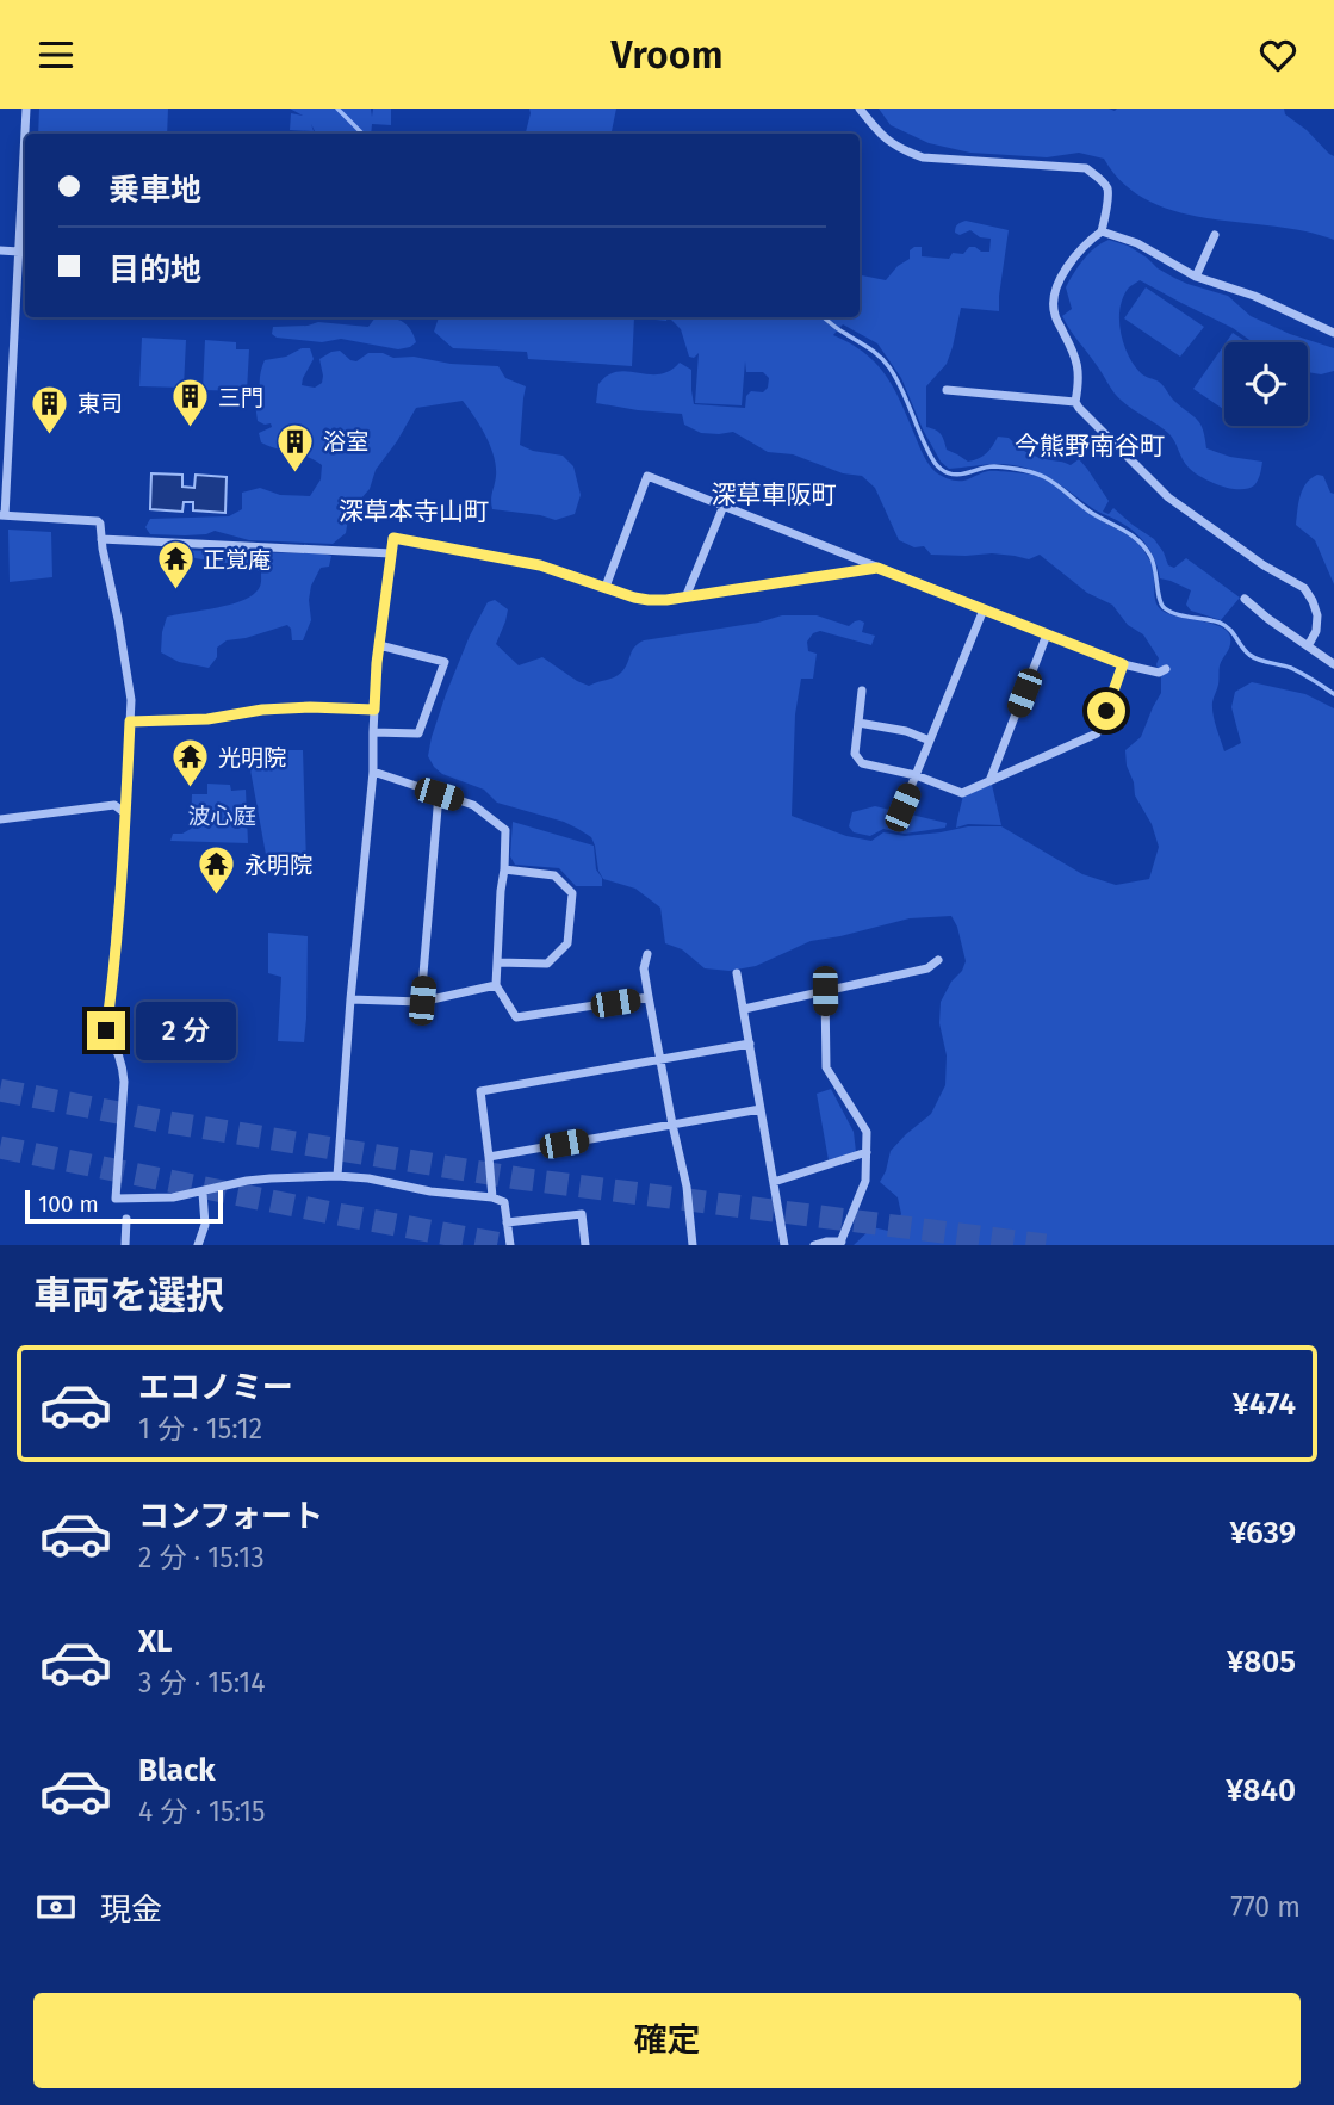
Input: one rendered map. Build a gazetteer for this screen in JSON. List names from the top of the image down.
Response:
{
  "districts": ["今熊野南谷町", "深草車阪町", "深草本寺山町"],
  "parks": ["波心庭"],
  "places": {
    "building": ["三門", "東司", "浴室"],
    "temple": ["正覚庵", "光明院", "永明院"]
  },
  "scale_bar": "100 m",
  "page": {
    "header": "Vroom",
    "banner": ["乗車地", "目的地"],
    "bubble": "2 分",
    "scale": "100 m",
    "heading": "車両を選択",
    "list": [
      {
        "name": "エコノミー",
        "note": "1 分 · 15:12",
        "value": "¥474"
      },
      {
        "name": "コンフォート",
        "note": "2 分 · 15:13",
        "value": "¥639"
      },
      {
        "name": "XL",
        "note": "3 分 · 15:14",
        "value": "¥805"
      },
      {
        "name": "Black",
        "note": "4 分 · 15:15",
        "value": "¥840"
      }
    ],
    "pay": ["現金", "770 m"],
    "buttons": "確定"
  }
}
